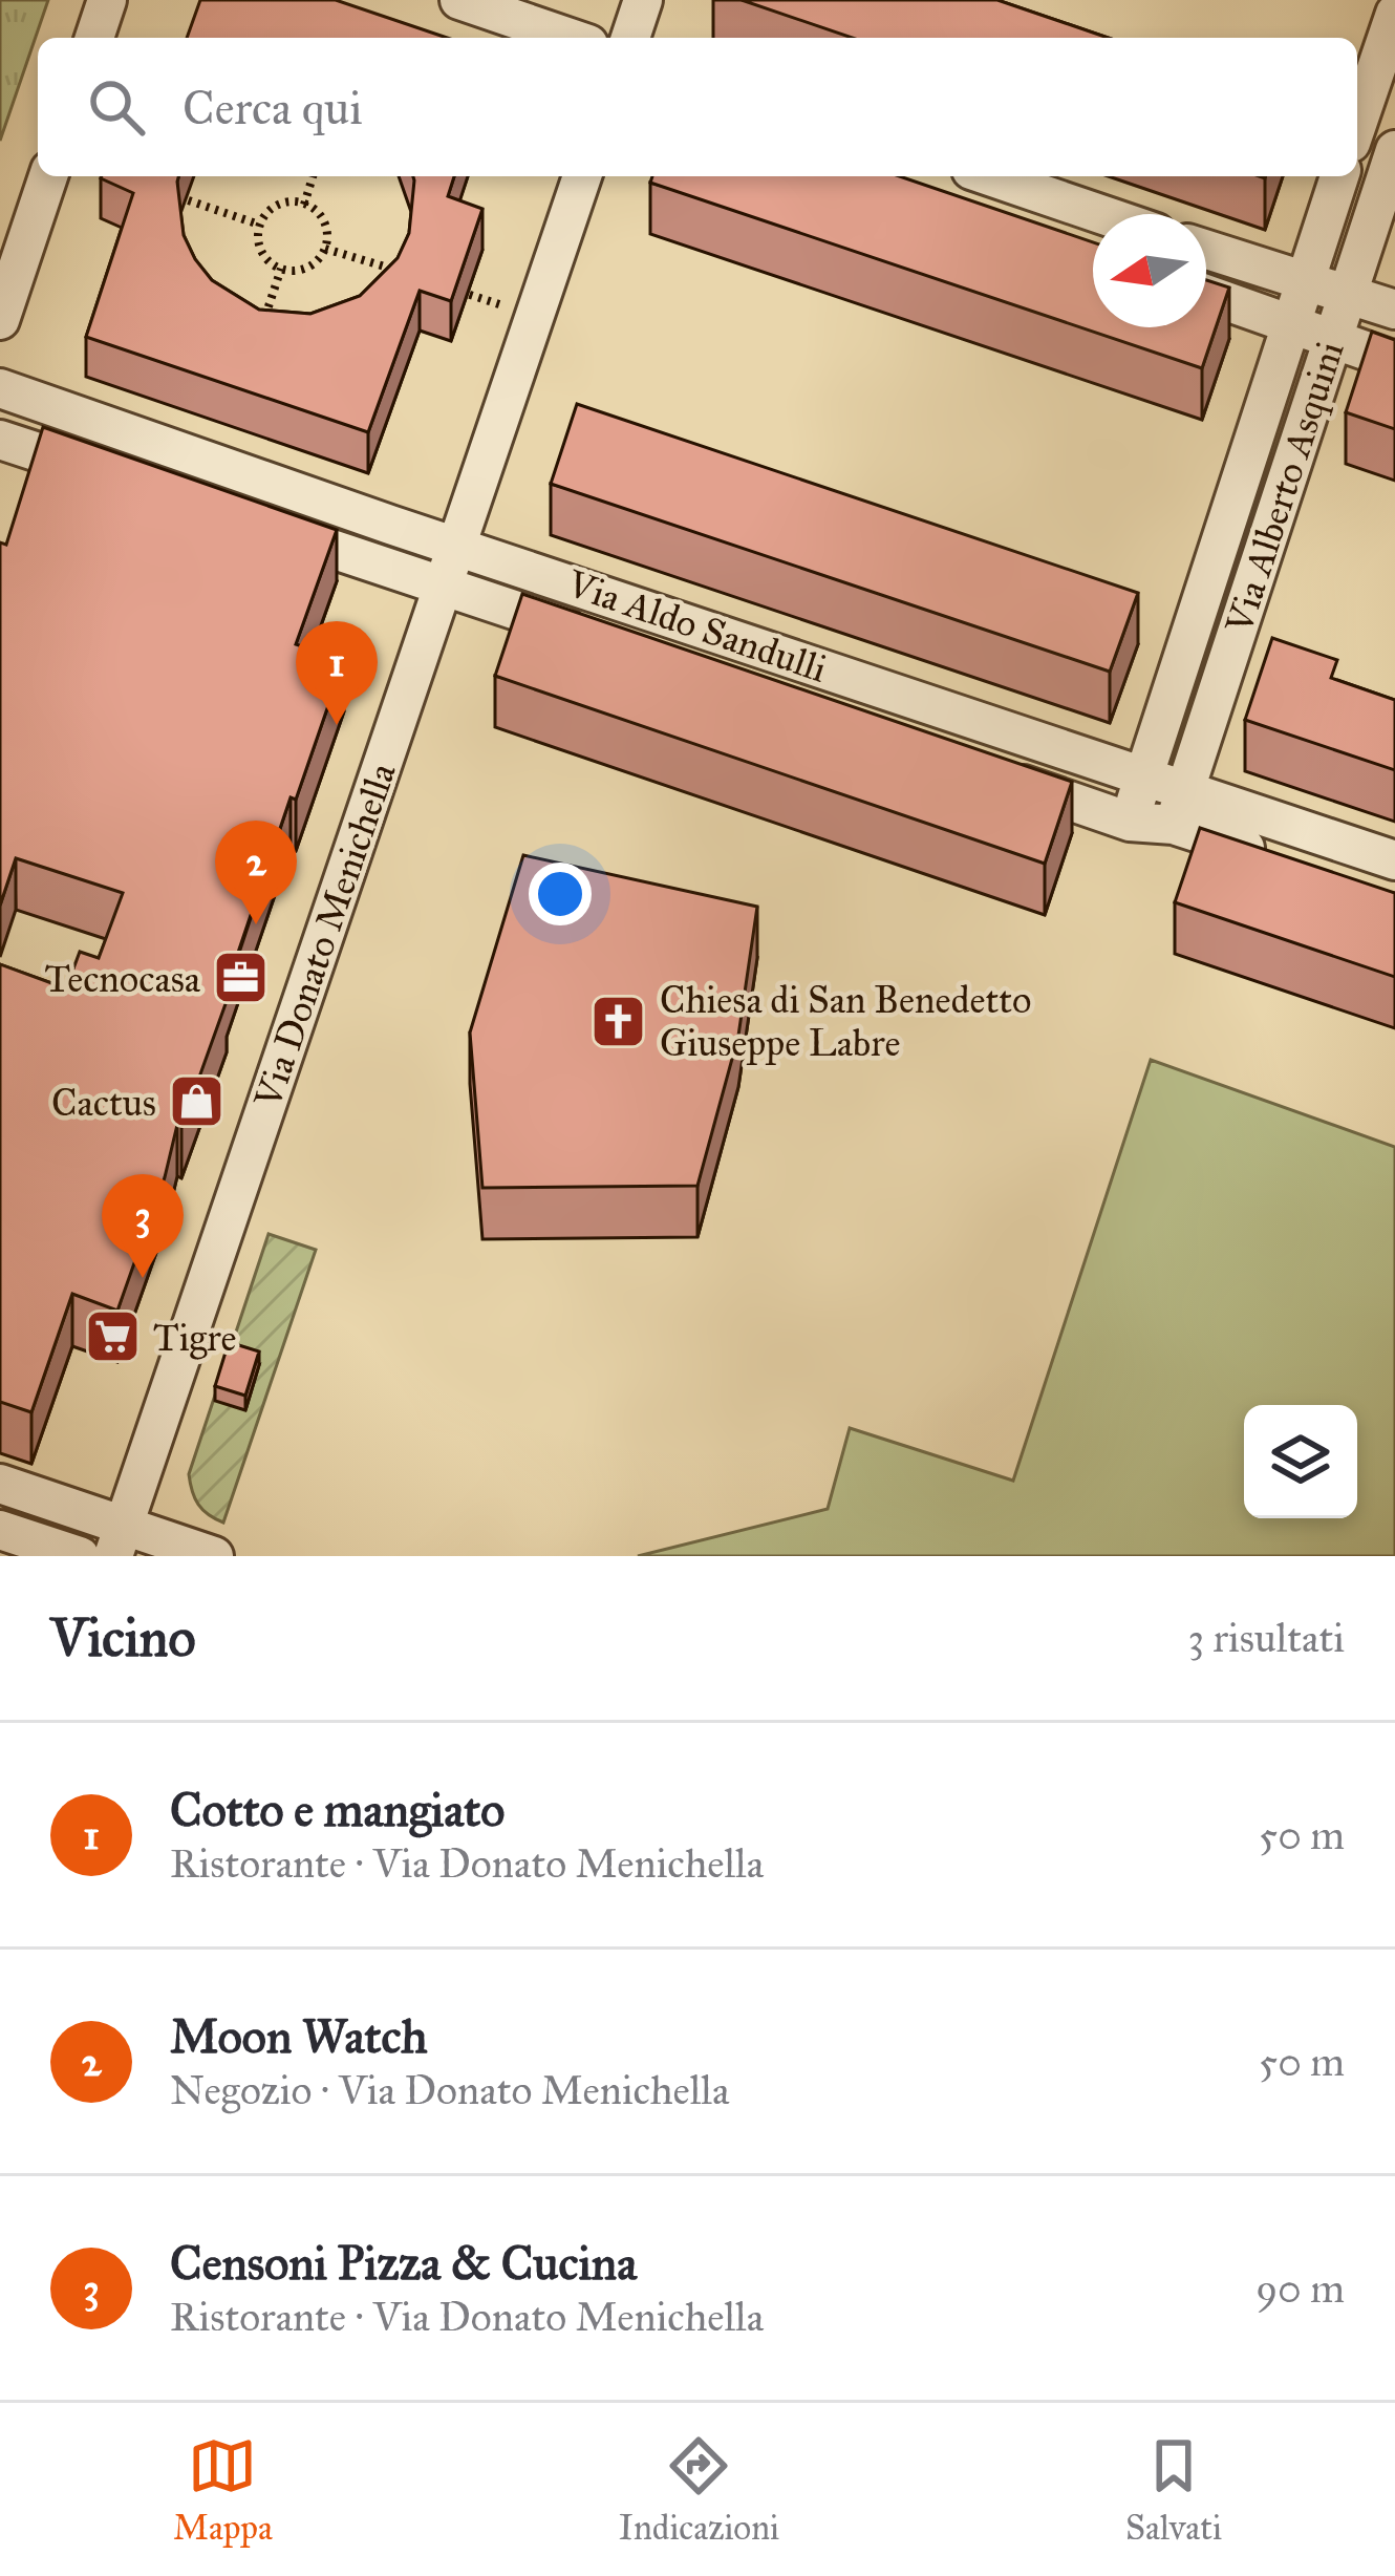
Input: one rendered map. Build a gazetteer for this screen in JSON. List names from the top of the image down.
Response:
{
  "streets": {
    "street": ["Via Alberto Asquini", "Via Aldo Sandulli", "Via Donato Menichella"]
  },
  "crossings": [
    ["Via Alberto Asquini", "Via Aldo Sandulli"],
    ["Via Aldo Sandulli", "Via Donato Menichella"]
  ],
  "places": {
    "office": ["Tecnocasa"],
    "church": ["Chiesa di San Benedetto Giuseppe Labre"],
    "shop": ["Cactus"],
    "supermarket": ["Tigre"]
  },
  "north": "left",
  "page": {
    "search": "Cerca qui",
    "pins": ["1", "2", "3"],
    "heading": ["Vicino", "3 risultati"],
    "list": [
      {
        "mark": "1",
        "name": "Cotto e mangiato",
        "note": "Ristorante · Via Donato Menichella",
        "value": "50 m"
      },
      {
        "mark": "2",
        "name": "Moon Watch",
        "note": "Negozio · Via Donato Menichella",
        "value": "50 m"
      },
      {
        "mark": "3",
        "name": "Censoni Pizza & Cucina",
        "note": "Ristorante · Via Donato Menichella",
        "value": "90 m"
      }
    ],
    "nav": ["Mappa", "Indicazioni", "Salvati"]
  }
}
